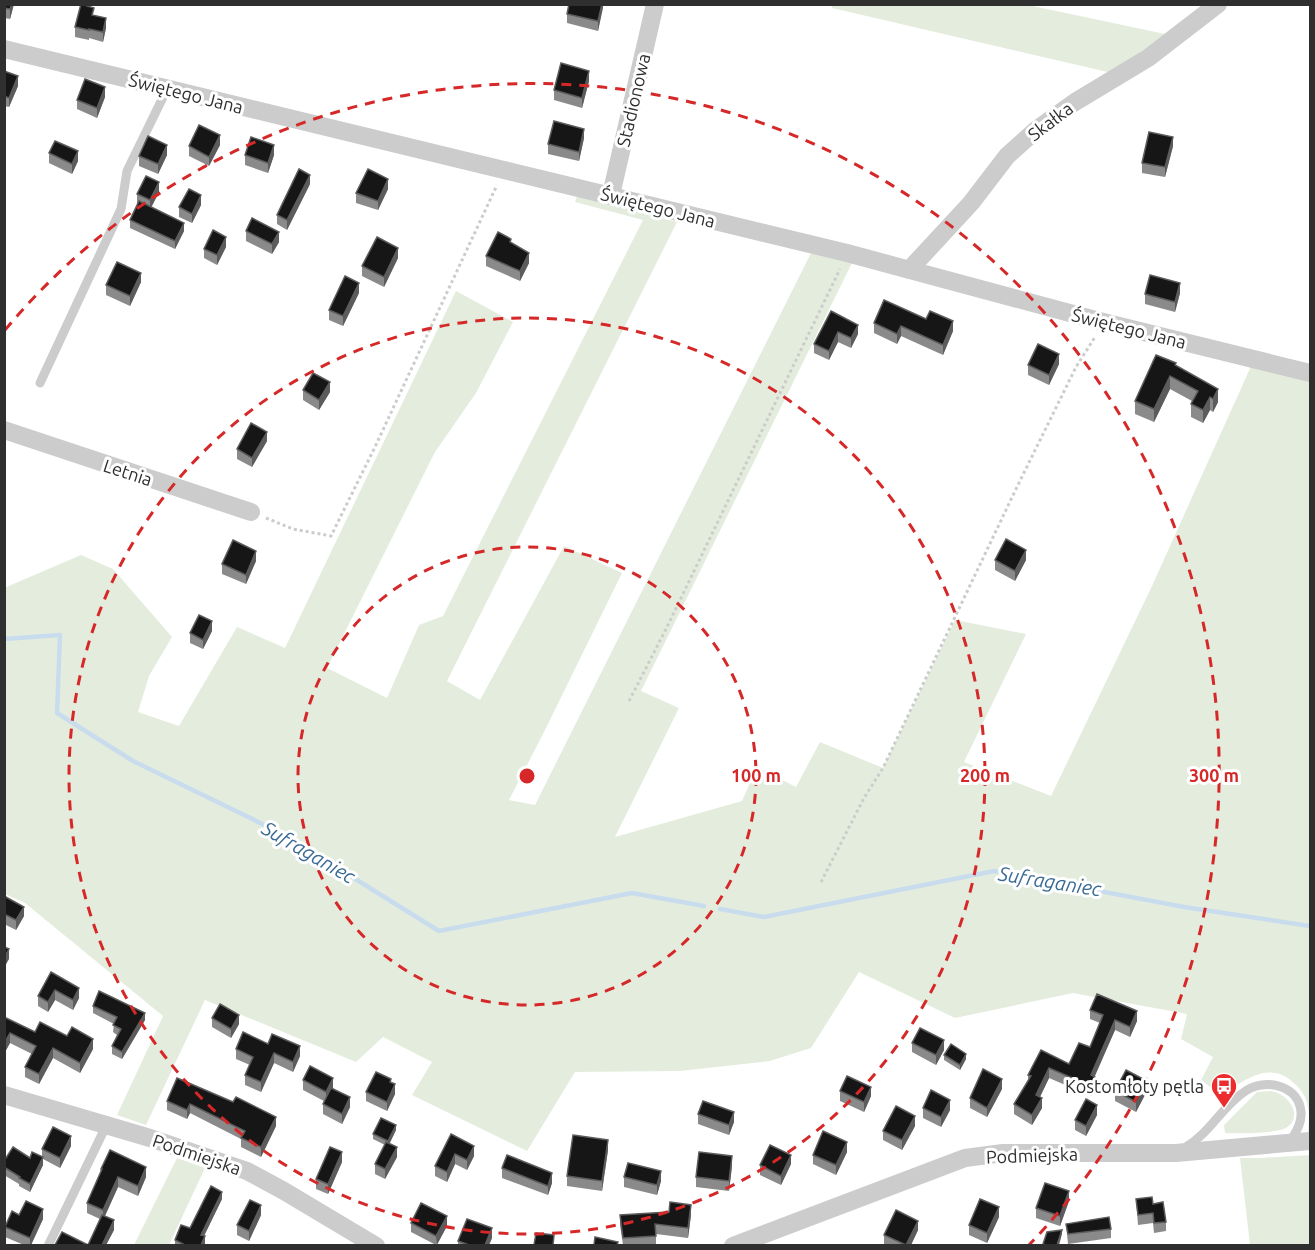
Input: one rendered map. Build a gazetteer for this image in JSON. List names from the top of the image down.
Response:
{
  "streets": {
    "street": [
      "Świętego Jana",
      "Stadionowa",
      "Skałka",
      "Letnia",
      "Podmiejska"
    ]
  },
  "crossings": [
    ["Świętego Jana", "Stadionowa"],
    ["Świętego Jana", "Skałka"]
  ],
  "water": ["Sufraganiec"],
  "places": {
    "bus stop": ["Kostomłoty pętla"]
  },
  "rings": ["100 m", "200 m", "300 m"]
}
